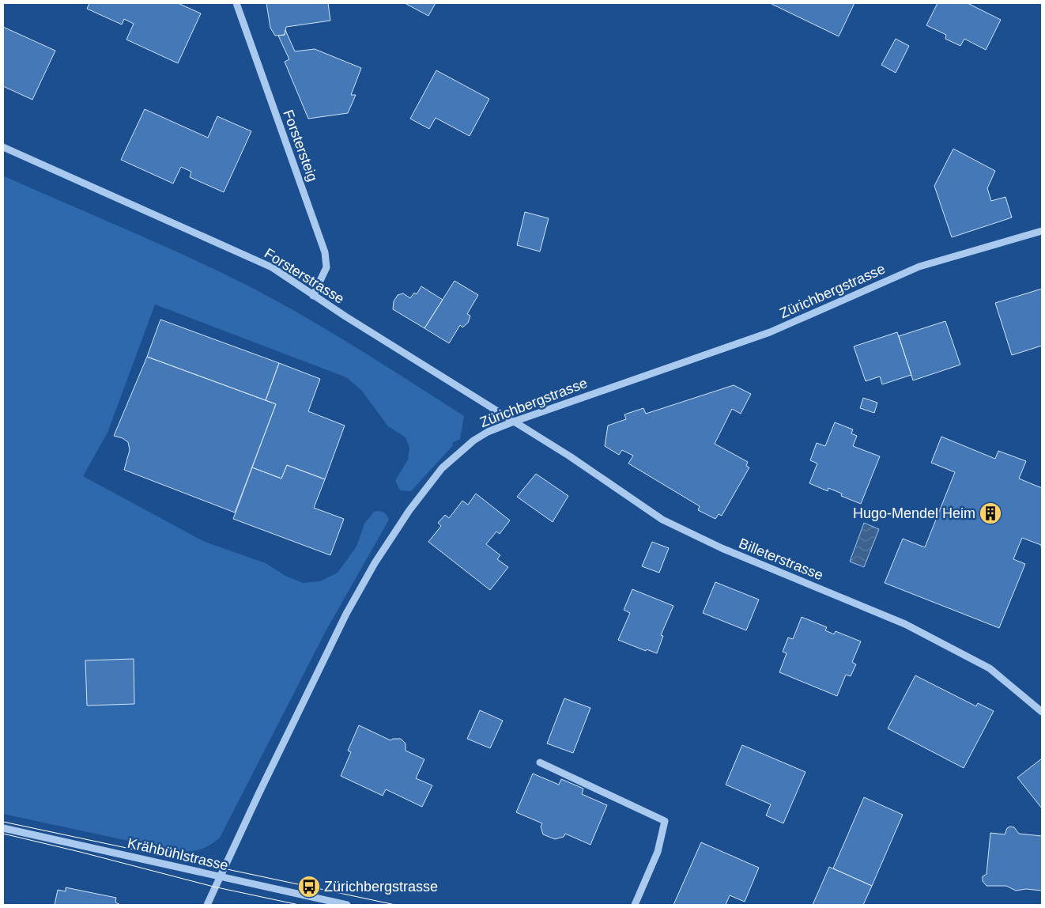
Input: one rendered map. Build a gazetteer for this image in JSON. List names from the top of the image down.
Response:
{
  "streets": {
    "street": [
      "Forstersteig",
      "Forsterstrasse",
      "Zürichbergstrasse",
      "Billeterstrasse",
      "Krähbühlstrasse"
    ]
  },
  "crossings": [
    ["Forstersteig", "Forsterstrasse"],
    ["Forsterstrasse", "Zürichbergstrasse"],
    ["Forsterstrasse", "Billeterstrasse"],
    ["Zürichbergstrasse", "Billeterstrasse"],
    ["Zürichbergstrasse", "Krähbühlstrasse"]
  ],
  "places": {
    "building": ["Hugo-Mendel Heim"],
    "bus stop": ["Zürichbergstrasse"]
  }
}
